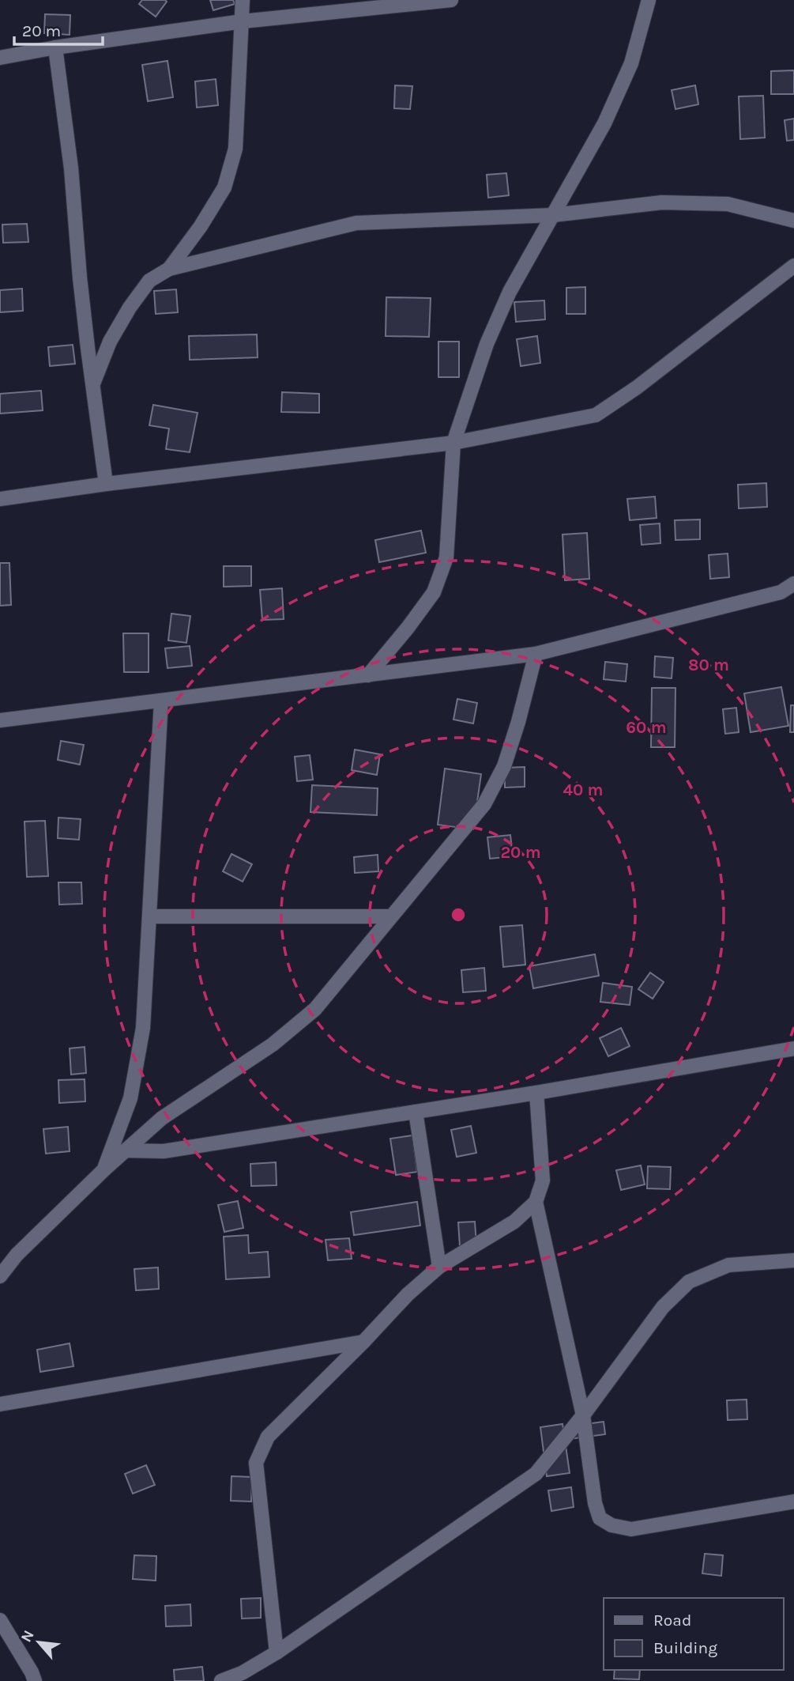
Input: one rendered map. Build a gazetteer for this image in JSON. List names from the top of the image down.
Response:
{
  "legend": ["Road", "Building"],
  "scale_bar": "20 m",
  "north": "top left",
  "rings": [
    "80 m",
    "60 m",
    "40 m",
    "20 m"
  ]
}
